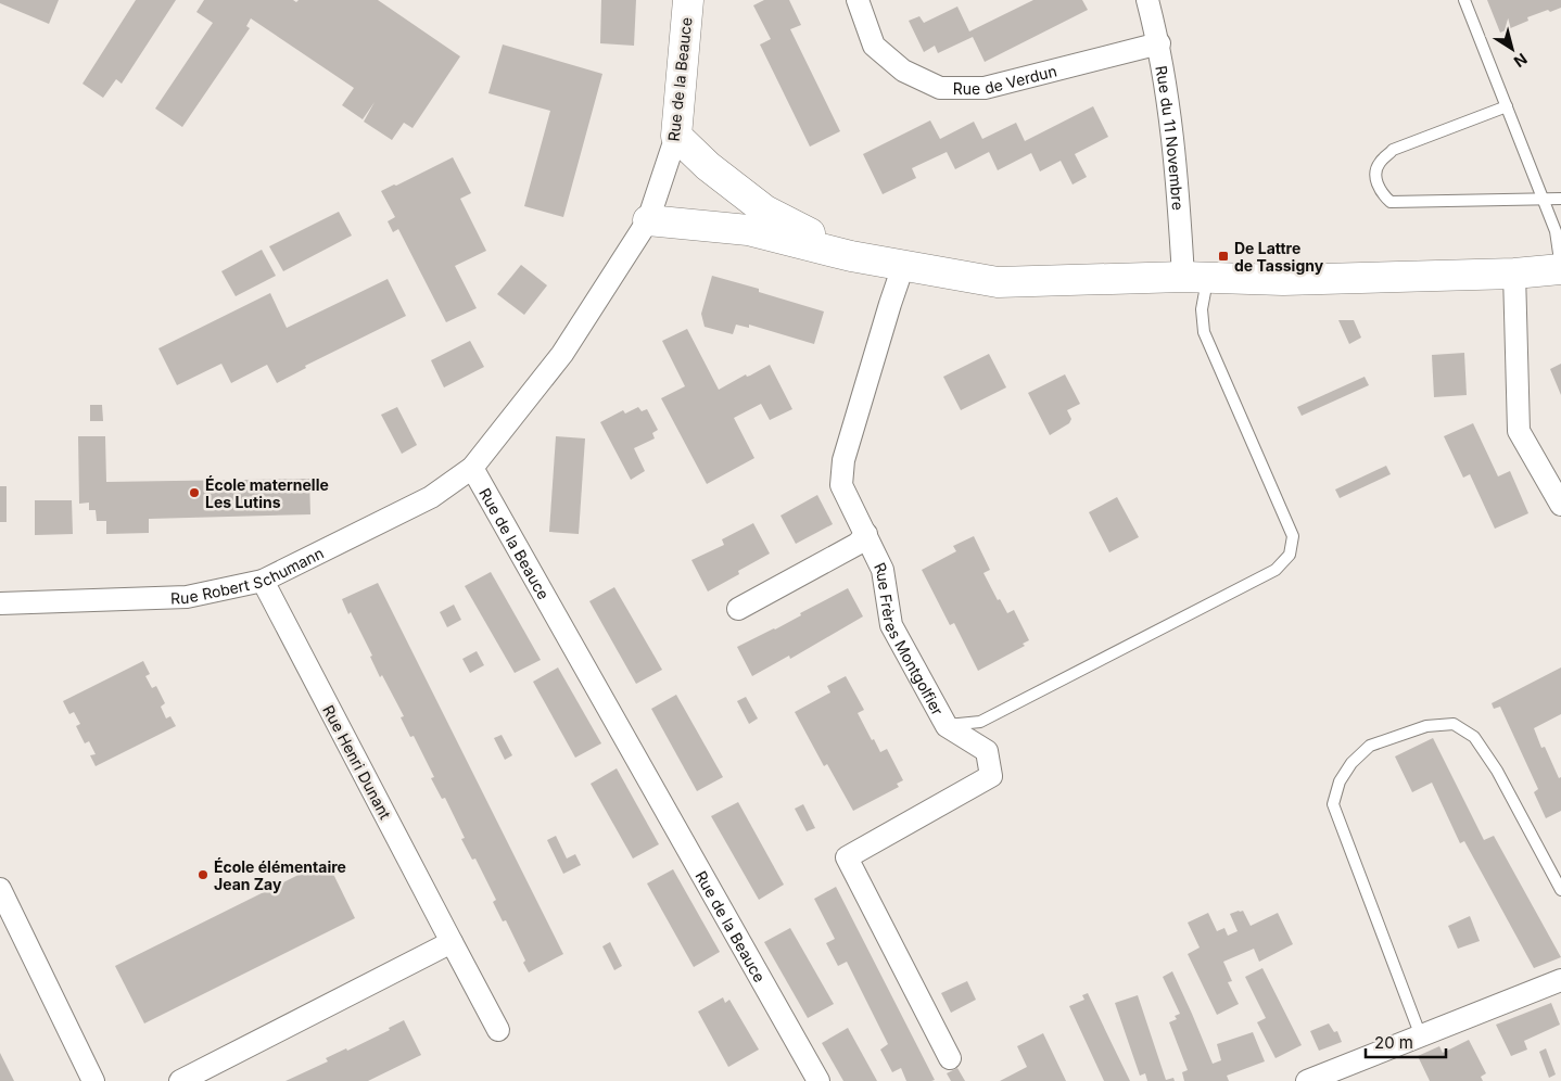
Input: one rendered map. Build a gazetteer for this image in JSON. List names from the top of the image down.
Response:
{
  "streets": {
    "street": [
      "Rue de Verdun",
      "Rue de la Beauce",
      "Rue du 11 Novembre",
      "Rue Robert Schumann",
      "Rue Frères Montgolfier",
      "Rue Henri Dunant"
    ]
  },
  "crossings": [
    ["Rue de Verdun", "Rue du 11 Novembre"],
    ["Rue de la Beauce", "Rue Robert Schumann"],
    ["Rue Robert Schumann", "Rue Henri Dunant"]
  ],
  "places": {
    "transit": ["De Lattre de Tassigny"],
    "other": ["École maternelle Les Lutins", "École élémentaire Jean Zay"]
  },
  "scale_bar": "20 m",
  "north": "bottom right"
}
